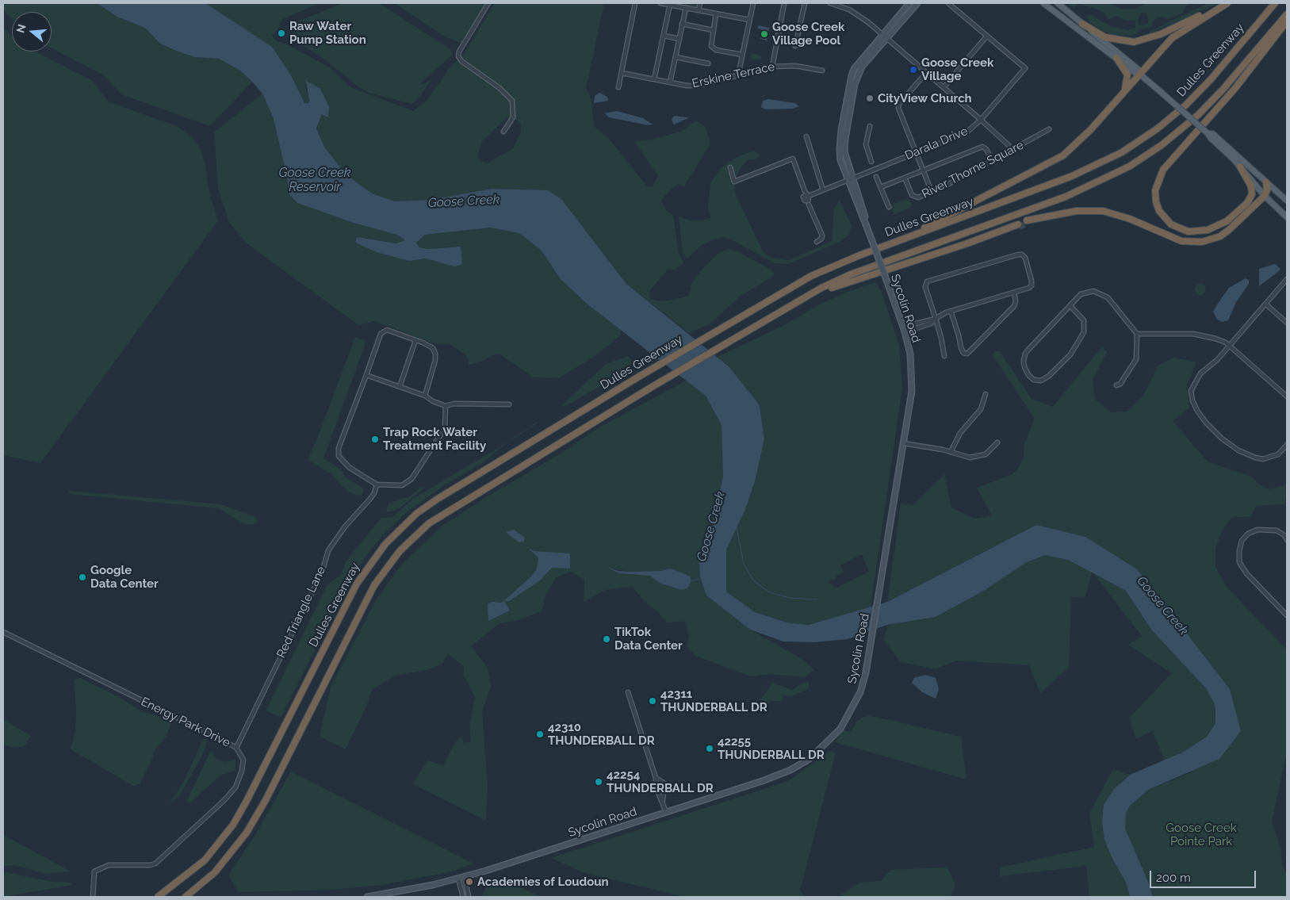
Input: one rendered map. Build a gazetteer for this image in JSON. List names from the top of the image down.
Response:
{
  "streets": {
    "highway": ["Dulles Greenway"],
    "main road": ["Sycolin Road"],
    "street": [
      "Erskine Terrace",
      "Darala Drive",
      "River Thorne Square",
      "Red Triangle Lane",
      "Energy Park Drive"
    ]
  },
  "crossings": [
    ["Darala Drive", "Sycolin Road"],
    ["Red Triangle Lane", "Energy Park Drive"]
  ],
  "water": ["Goose Creek Reservoir", "Goose Creek"],
  "parks": ["Goose Creek Pointe Park"],
  "places": [
    "Raw Water Pump Station",
    "Goose Creek Village Pool",
    "Goose Creek Village",
    "CityView Church",
    "Trap Rock Water Treatment Facility",
    "Google Data Center",
    "TikTok Data Center",
    "42311 THUNDERBALL DR",
    "42310 THUNDERBALL DR",
    "42255 THUNDERBALL DR",
    "42254 THUNDERBALL DR",
    "Academies of Loudoun"
  ],
  "scale_bar": "200 m",
  "north": "left"
}
